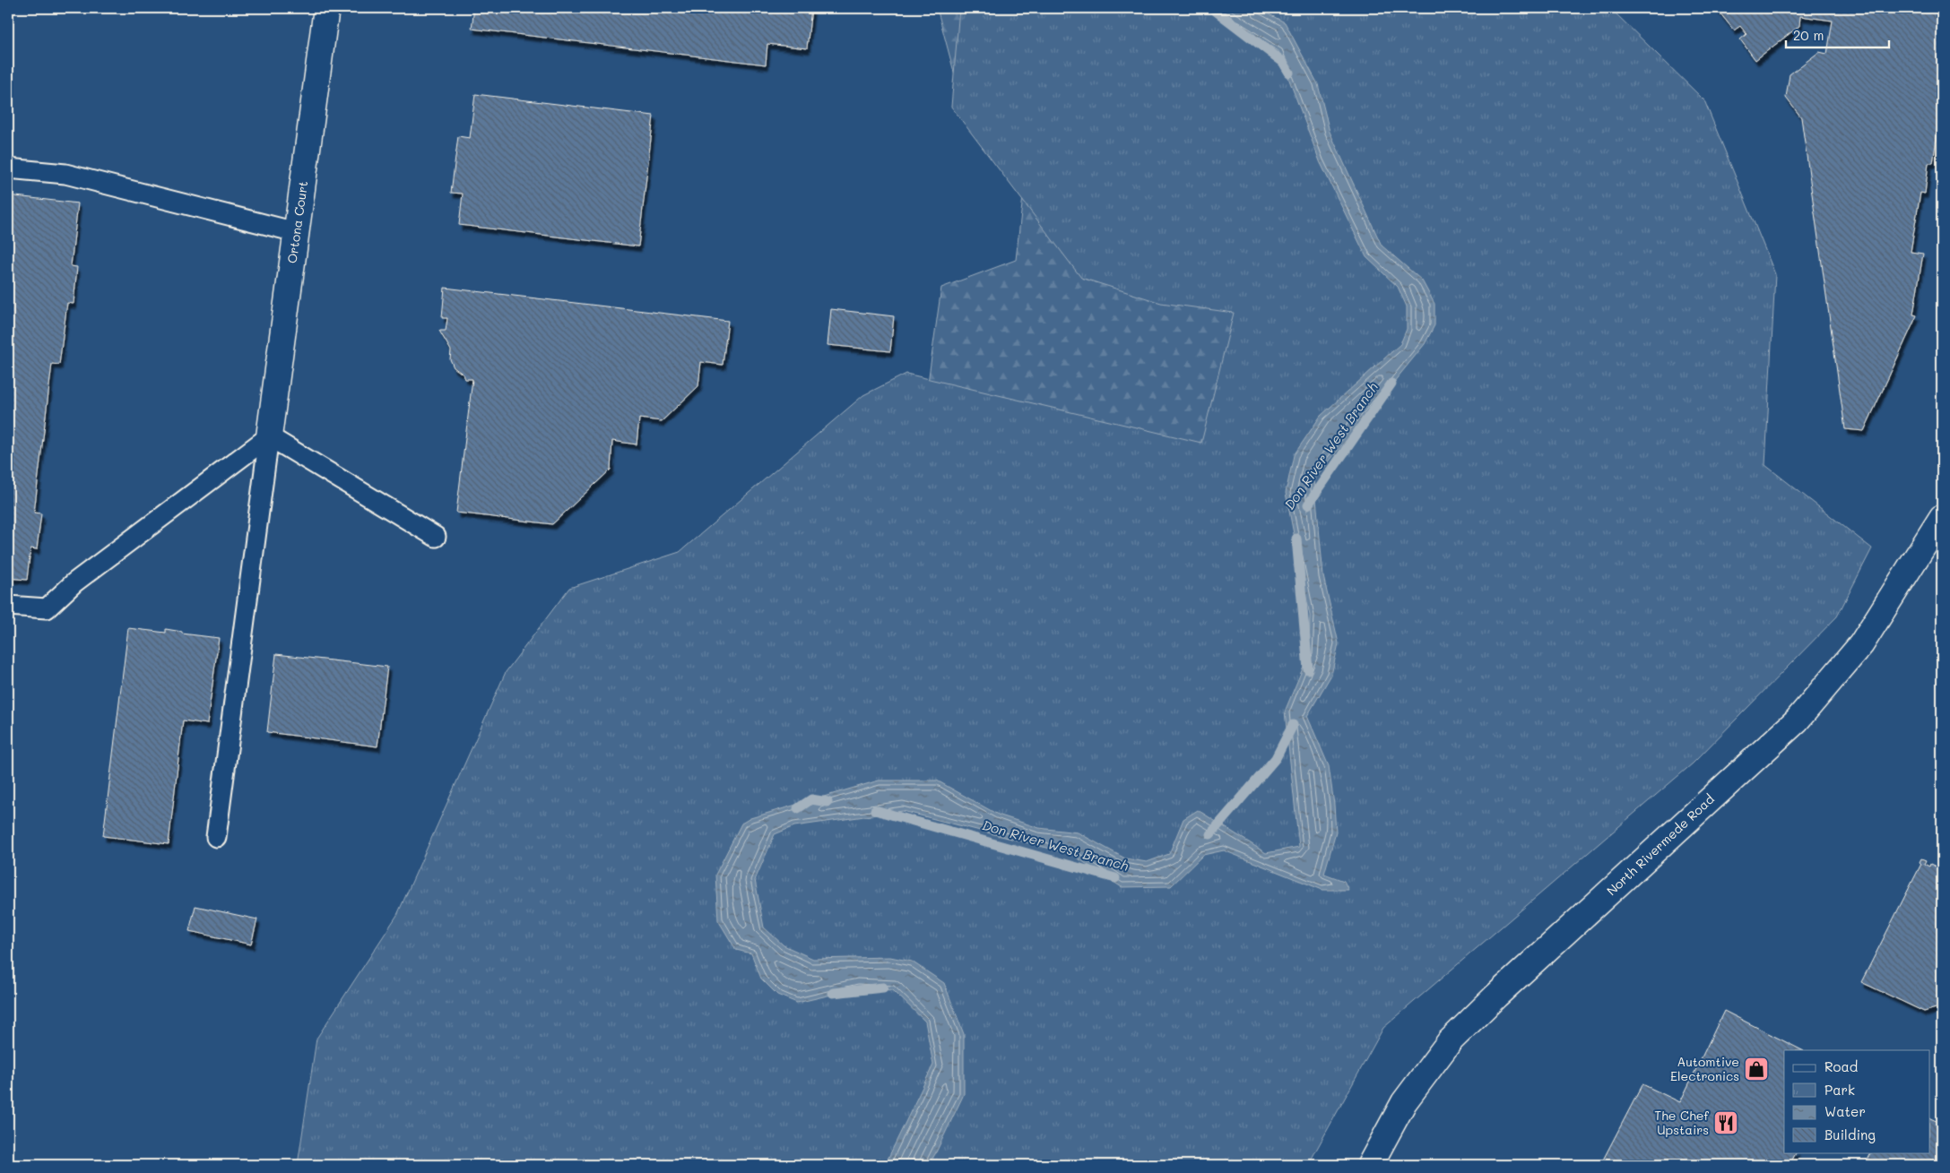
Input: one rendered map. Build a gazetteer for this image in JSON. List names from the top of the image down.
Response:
{
  "streets": {
    "street": ["Ortona Court", "North Rivermede Road"]
  },
  "water": ["Don River West Branch"],
  "places": {
    "shop": ["Automtive Electronics"],
    "restaurant": ["The Chef Upstairs"]
  },
  "legend": [
    "Road",
    "Park",
    "Water",
    "Building"
  ],
  "scale_bar": "20 m"
}
